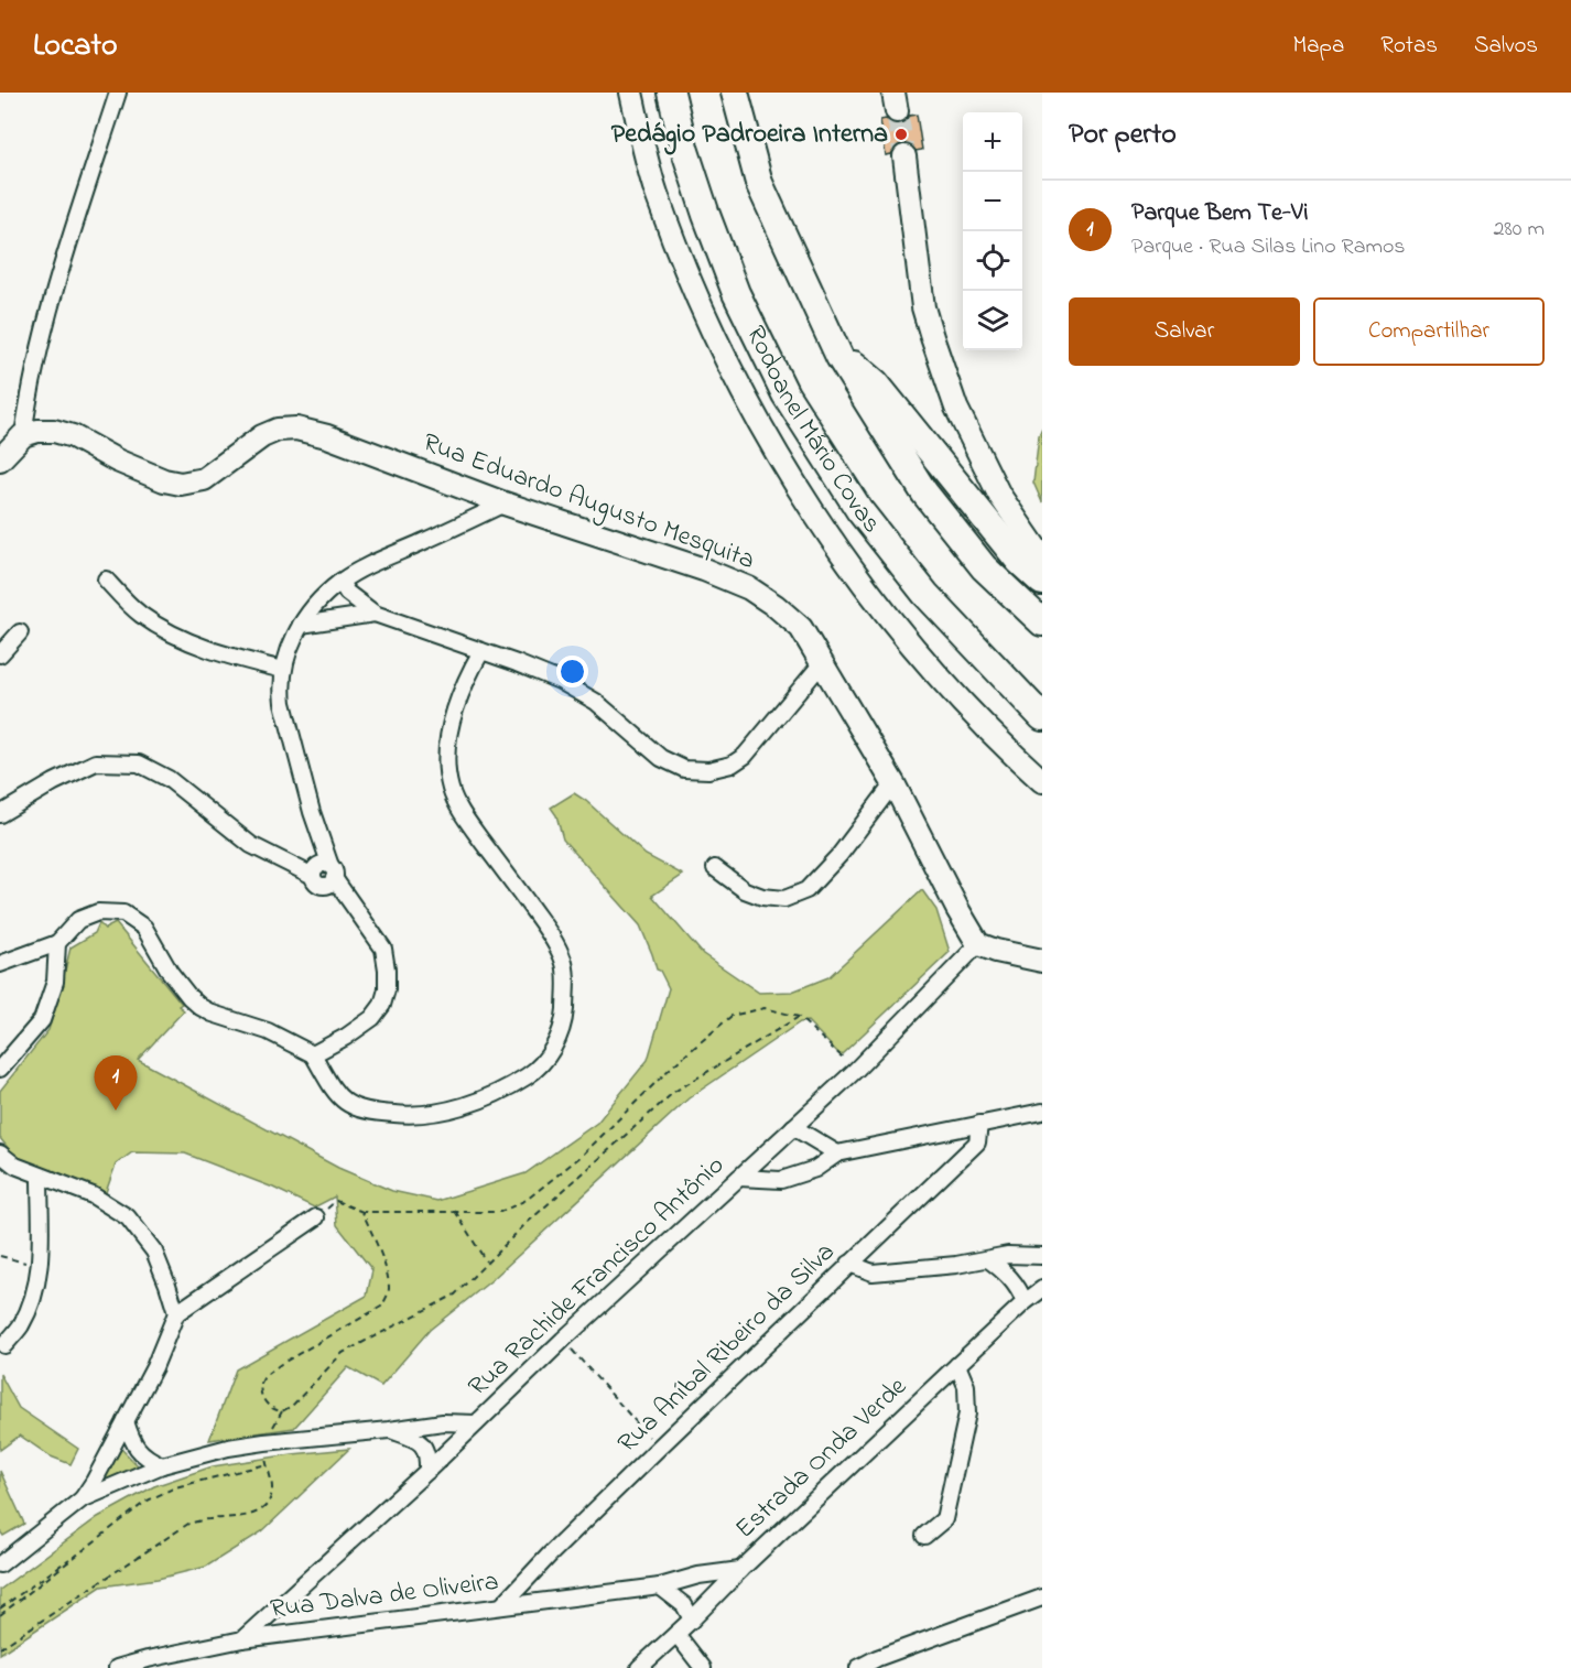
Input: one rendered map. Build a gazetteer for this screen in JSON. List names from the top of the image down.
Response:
{
  "streets": {
    "highway": ["Rodoanel Mário Covas"],
    "main road": ["Rua Eduardo Augusto Mesquita"],
    "street": [
      "Rua Rachide Francisco Antônio",
      "Rua Aníbal Ribeiro da Silva",
      "Estrada Onda Verde",
      "Rua Dalva de Oliveira"
    ]
  },
  "crossings": [
    ["Rua Eduardo Augusto Mesquita", "Rua Rachide Francisco Antônio"],
    ["Rua Rachide Francisco Antônio", "Rua Dalva de Oliveira"],
    ["Rua Aníbal Ribeiro da Silva", "Rua Dalva de Oliveira"],
    ["Estrada Onda Verde", "Rua Dalva de Oliveira"]
  ],
  "places": ["Pedágio Padroeira Interna"],
  "page": {
    "header": "Locato",
    "nav": ["Mapa", "Rotas", "Salvos"],
    "heading": "Por perto",
    "map_buttons": ["+", "−"],
    "list": [
      {
        "mark": "1",
        "name": "Parque Bem Te-Vi",
        "note": "Parque · Rua Silas Lino Ramos",
        "value": "280 m"
      }
    ],
    "buttons": ["Salvar", "Compartilhar"],
    "pins": "1"
  }
}
